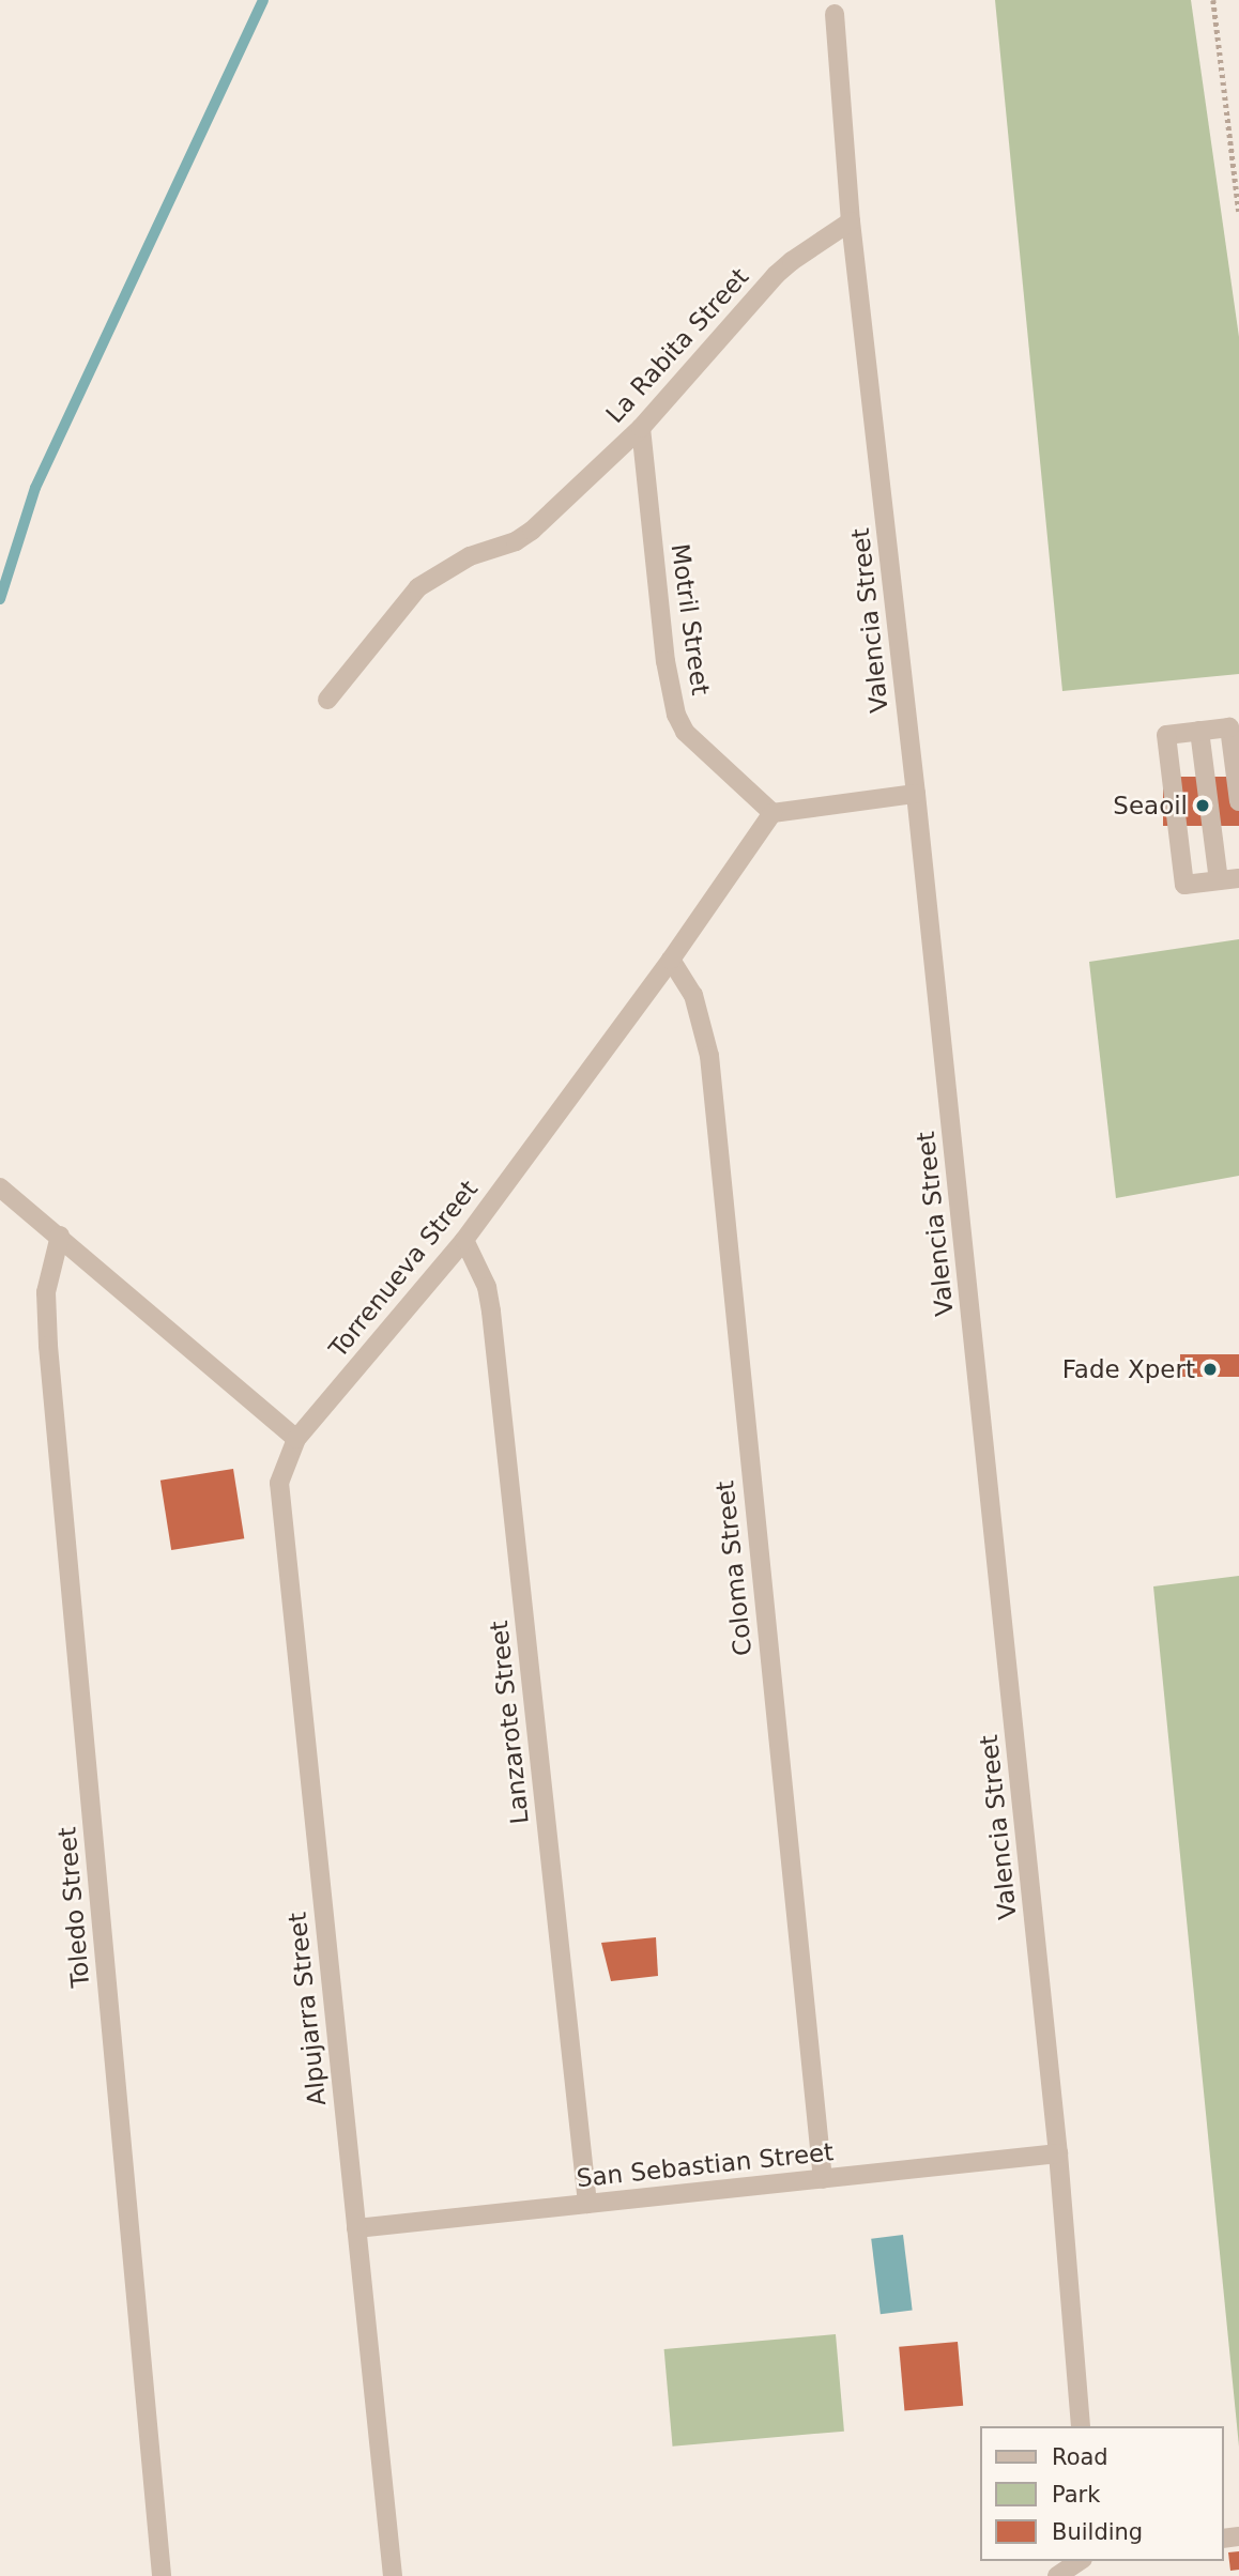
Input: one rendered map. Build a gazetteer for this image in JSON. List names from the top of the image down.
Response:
{
  "streets": {
    "street": [
      "La Rabita Street",
      "Motril Street",
      "Valencia Street",
      "Torrenueva Street",
      "Coloma Street",
      "Lanzarote Street",
      "Toledo Street",
      "Alpujarra Street",
      "San Sebastian Street"
    ]
  },
  "crossings": [
    ["La Rabita Street", "Motril Street"],
    ["La Rabita Street", "Valencia Street"],
    ["Motril Street", "Torrenueva Street"],
    ["Valencia Street", "San Sebastian Street"],
    ["Torrenueva Street", "Coloma Street"],
    ["Torrenueva Street", "Lanzarote Street"],
    ["Torrenueva Street", "Alpujarra Street"],
    ["Coloma Street", "San Sebastian Street"],
    ["Lanzarote Street", "San Sebastian Street"],
    ["Alpujarra Street", "San Sebastian Street"]
  ],
  "places": ["Seaoil", "Fade Xpert"],
  "legend": ["Road", "Park", "Building"]
}
